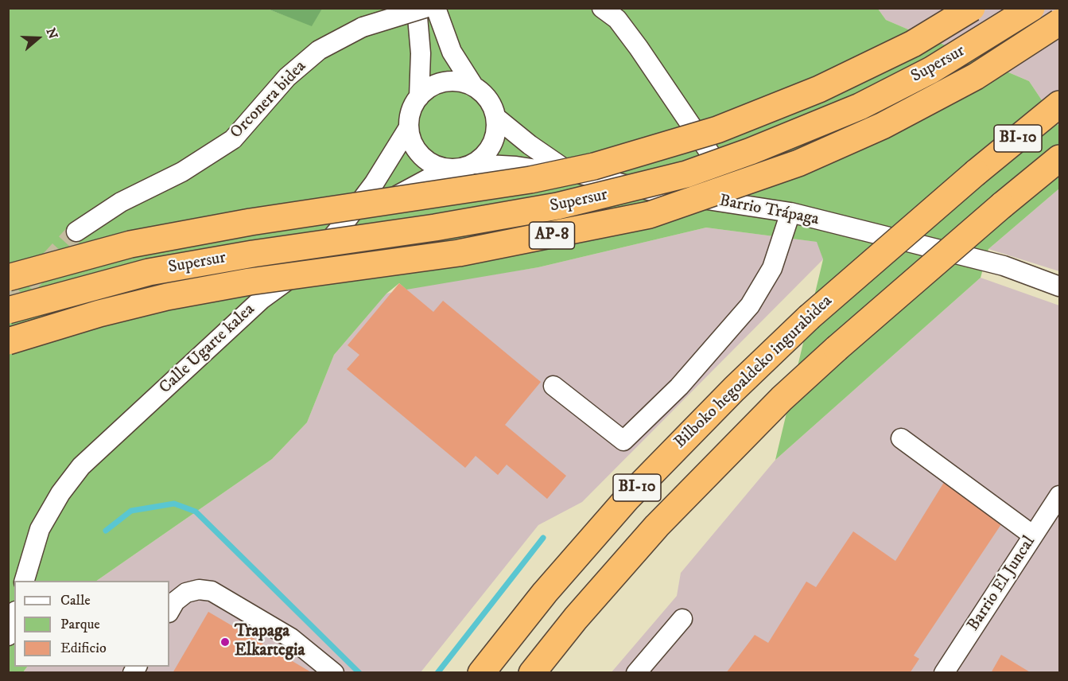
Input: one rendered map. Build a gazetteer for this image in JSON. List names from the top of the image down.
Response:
{
  "streets": {
    "highway": [
      "Supersur",
      "BI-10",
      "AP-8",
      "Bilboko hegoaldeko ingurabidea"
    ],
    "street": [
      "Orconera bidea",
      "Barrio Trápaga",
      "Calle Ugarte kalea",
      "Barrio El Juncal"
    ]
  },
  "crossings": [
    ["Barrio Trápaga", "Calle Ugarte kalea"]
  ],
  "places": ["Trapaga Elkartegia"],
  "legend": ["Calle", "Parque", "Edificio"],
  "north": "right"
}
